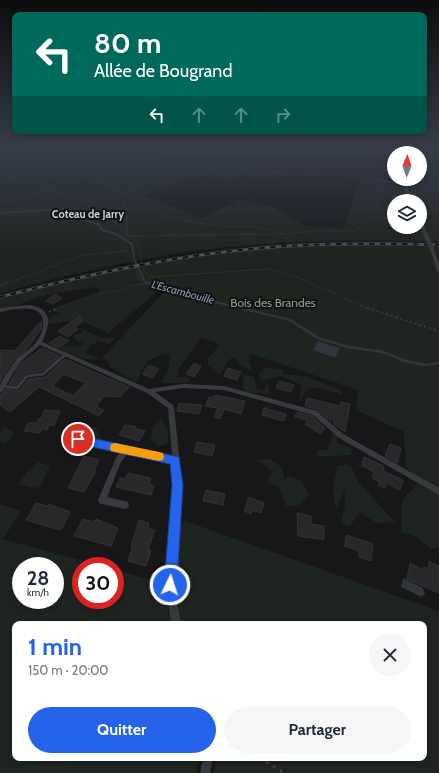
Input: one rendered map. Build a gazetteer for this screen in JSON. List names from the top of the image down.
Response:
{
  "districts": ["Coteau de Jarry"],
  "water": ["L'Escambouille"],
  "parks": ["Bois des Brandes"],
  "north": "top",
  "page": {
    "turn": ["80 m", "Allée de Bougrand"],
    "speed": "28 km/h",
    "limit": "30",
    "heading": ["1 min", "150 m · 20:00"],
    "buttons": ["Quitter", "Partager"]
  }
}
